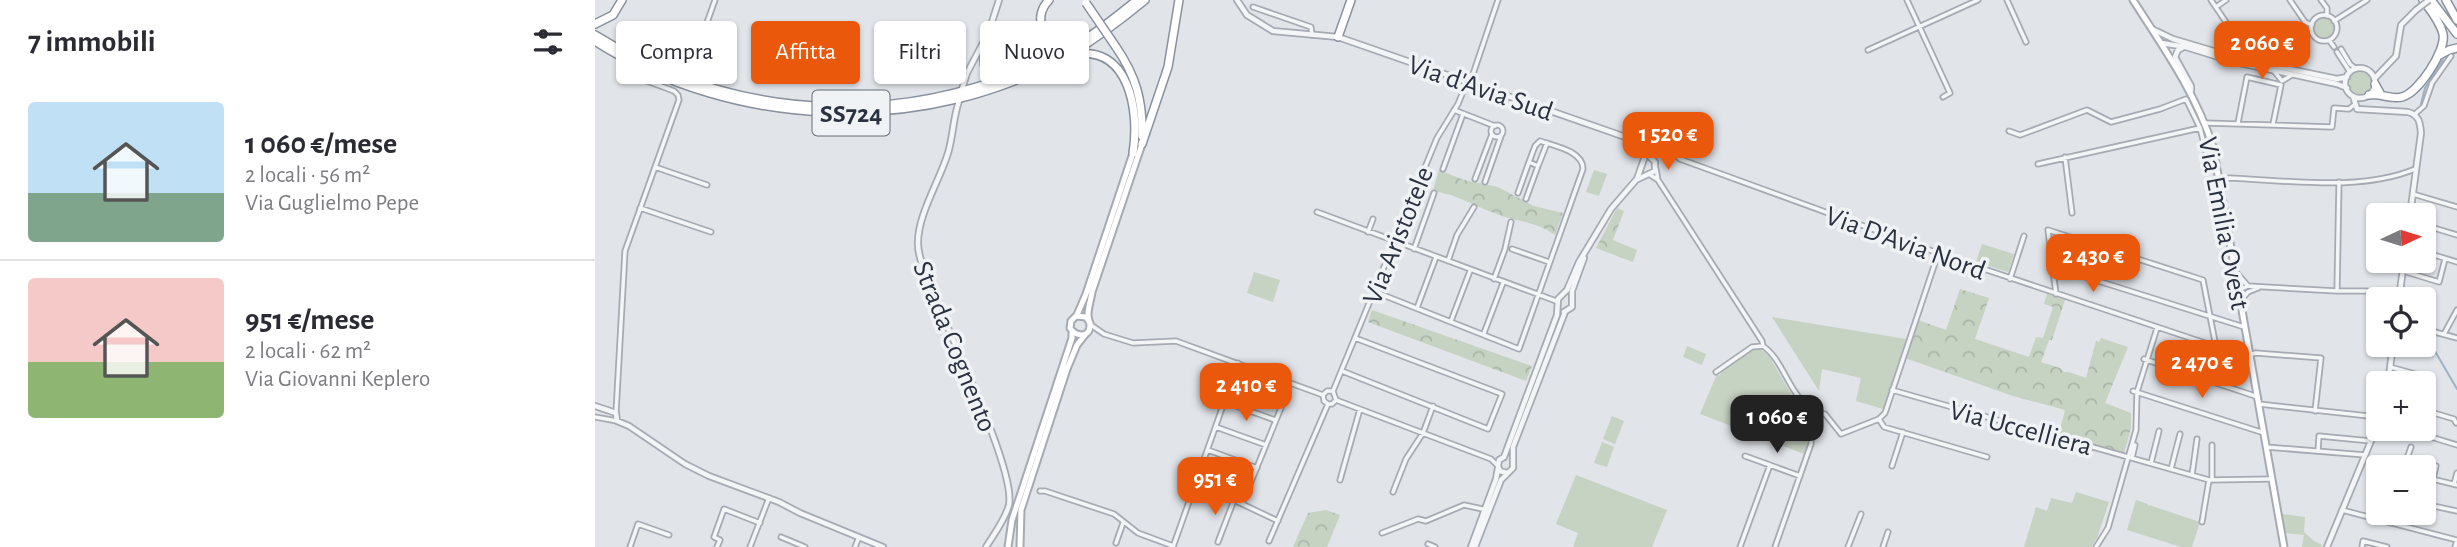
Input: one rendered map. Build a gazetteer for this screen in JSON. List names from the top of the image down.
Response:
{
  "streets": {
    "highway": ["SS724"],
    "main road": ["Via Emilia Ovest"],
    "street": [
      "Via d'Avia Sud",
      "Via Aristotele",
      "Via D'Avia Nord",
      "Strada Cognento",
      "Via Uccelliera"
    ]
  },
  "crossings": [
    ["Via d'Avia Sud", "Via Aristotele"],
    ["Via Emilia Ovest", "Via D'Avia Nord"],
    ["Via Emilia Ovest", "Via Uccelliera"]
  ],
  "north": "right",
  "page": {
    "heading": "7 immobili",
    "price": [
      "2 060 €",
      "1 520 €",
      "2 430 €",
      "2 470 €",
      "2 410 €",
      "1 060 €",
      "951 €"
    ],
    "chip": [
      "Compra",
      "Affitta",
      "Filtri",
      "Nuovo"
    ],
    "list": [
      {
        "name": "1 060 €/mese",
        "note": "2 locali · 56 m² · Via Guglielmo Pepe"
      },
      {
        "name": "951 €/mese",
        "note": "2 locali · 62 m² · Via Giovanni Keplero"
      }
    ],
    "map_buttons": ["+", "−"]
  }
}
